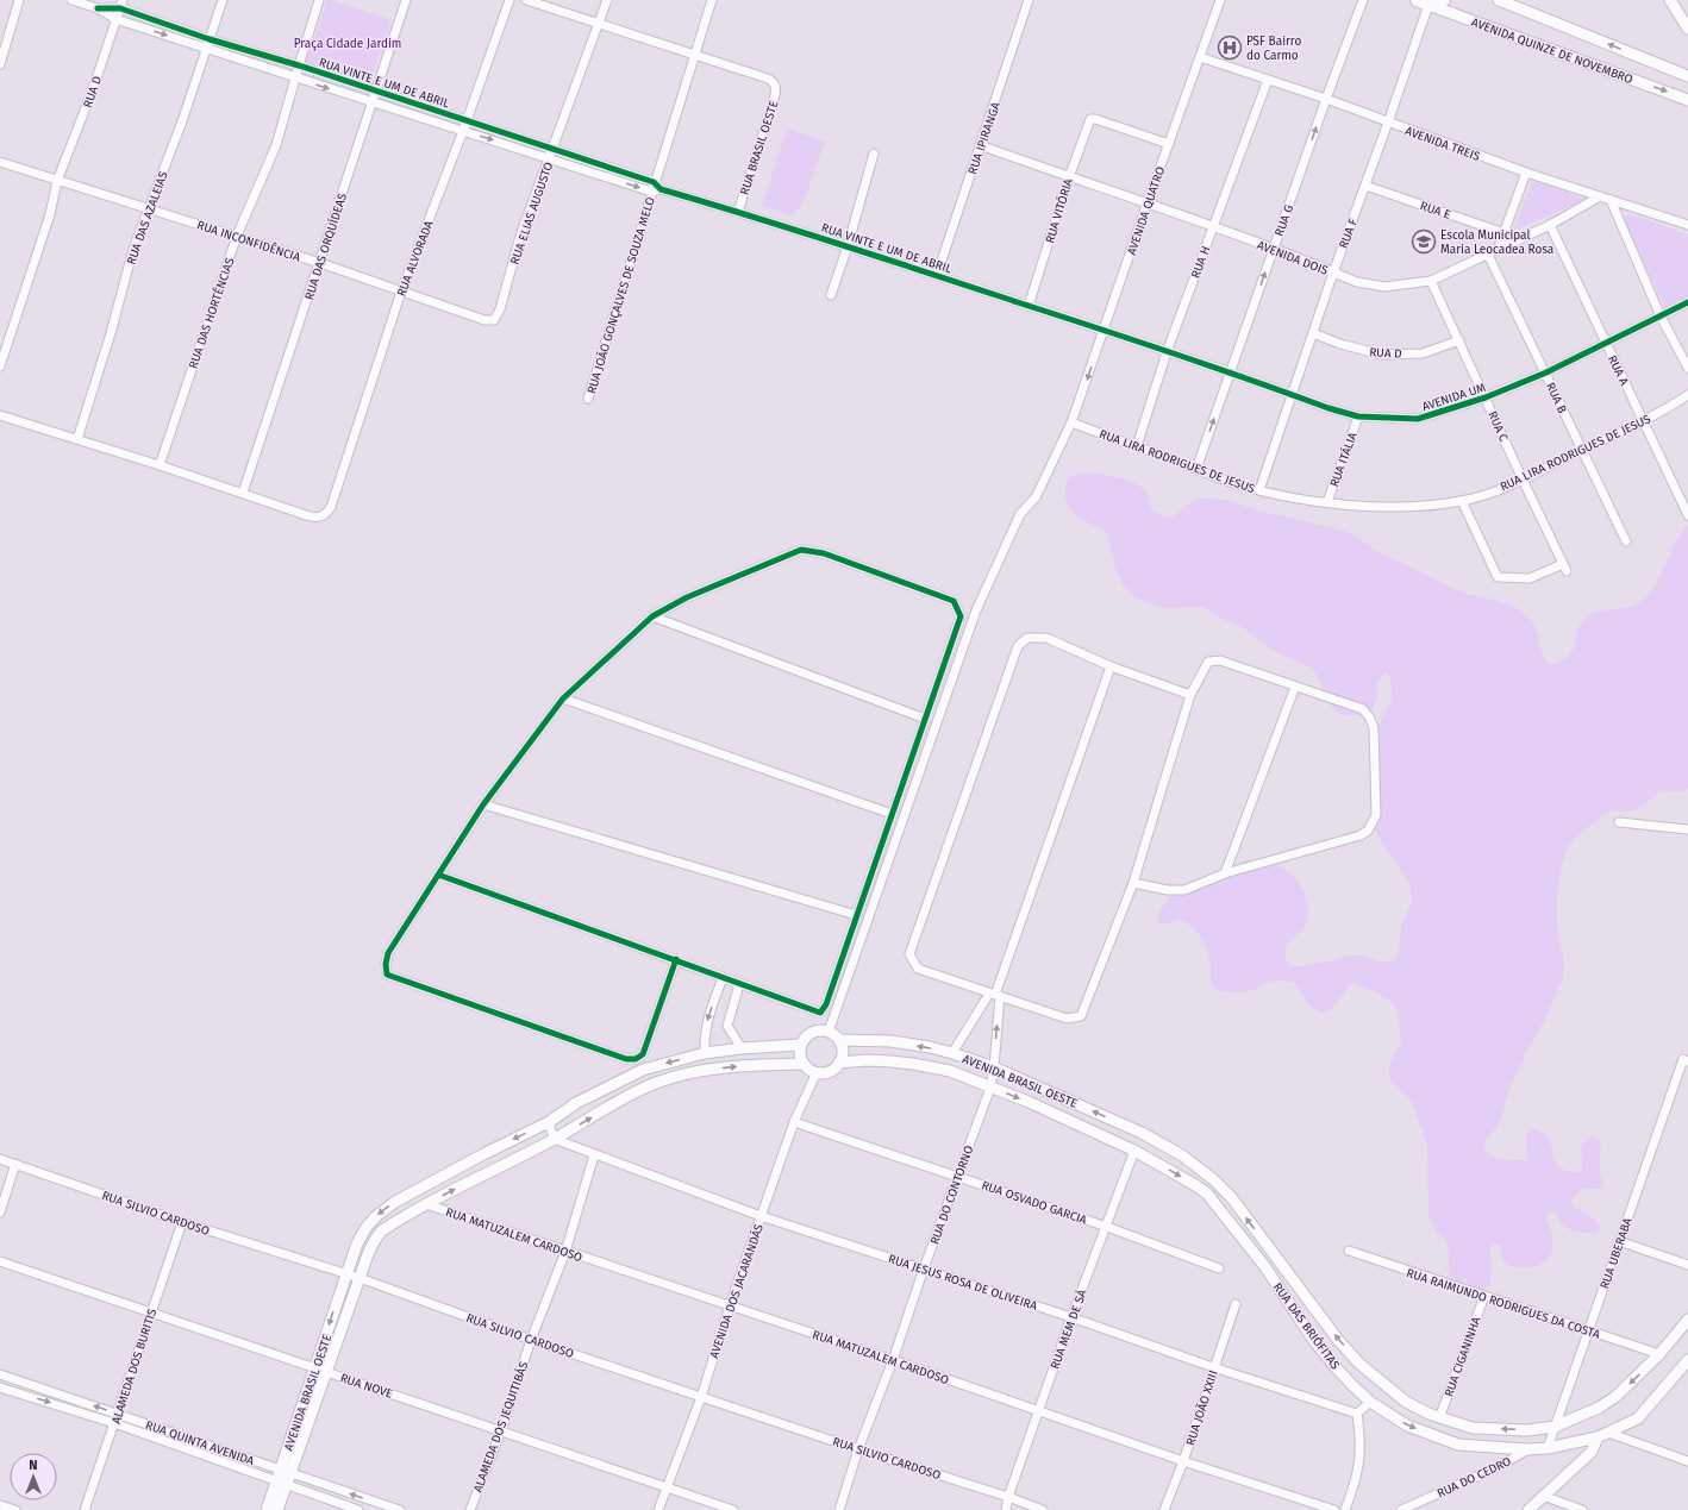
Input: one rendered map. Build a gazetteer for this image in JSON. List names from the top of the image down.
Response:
{
  "streets": {
    "street": [
      "AVENIDA QUINZE DE NOVEMBRO",
      "RUA VINTE E UM DE ABRIL",
      "RUA D",
      "RUA IPIRANGA",
      "AVENIDA TREIS",
      "RUA BRASIL OESTE",
      "RUA E",
      "RUA VITÓRIA",
      "AVENIDA QUATRO",
      "RUA ELIAS AUGUSTO",
      "RUA DAS AZALEIAS",
      "RUA G",
      "RUA F",
      "RUA INCONFIDÊNCIA",
      "RUA DAS ORQUÍDEAS",
      "AVENIDA DOIS",
      "RUA ALVORADA",
      "RUA H",
      "RUA JOÃO GONÇALVES DE SOUZA MELO",
      "RUA DAS HORTÊNCIAS",
      "RUA A",
      "AVENIDA UM",
      "RUA B",
      "RUA C",
      "RUA LIRA RODRIGUES DE JESUS",
      "RUA ITÁLIA",
      "AVENIDA BRASIL OESTE",
      "RUA DO CONTORNO",
      "RUA OSVADO GARCIA",
      "RUA SILVIO CARDOSO",
      "RUA MATUZALEM CARDOSO",
      "RUA UBERABA",
      "RUA JESUS ROSA DE OLIVEIRA",
      "AVENIDA DOS JACARANDÁS",
      "RUA RAIMUNDO RODRIGUES DA COSTA",
      "RUA DAS BRIÓFITAS",
      "RUA MEM DE SÁ",
      "RUA CIGANINHA",
      "ALAMEDA DOS BURITIS",
      "RUA NOVE",
      "RUA JOÃO XXIII",
      "ALAMEDA DOS JEQUITIBÁS",
      "RUA QUINTA AVENIDA",
      "RUA DO CEDRO"
    ]
  },
  "crossings": [
    ["AVENIDA QUINZE DE NOVEMBRO", "RUA F"],
    ["RUA VINTE E UM DE ABRIL", "RUA D"],
    ["RUA VINTE E UM DE ABRIL", "RUA IPIRANGA"],
    ["RUA VINTE E UM DE ABRIL", "RUA BRASIL OESTE"],
    ["RUA VINTE E UM DE ABRIL", "RUA VITÓRIA"],
    ["RUA VINTE E UM DE ABRIL", "AVENIDA QUATRO"],
    ["RUA VINTE E UM DE ABRIL", "RUA ELIAS AUGUSTO"],
    ["RUA VINTE E UM DE ABRIL", "RUA DAS AZALEIAS"],
    ["RUA VINTE E UM DE ABRIL", "RUA DAS ORQUÍDEAS"],
    ["RUA VINTE E UM DE ABRIL", "RUA ALVORADA"],
    ["RUA VINTE E UM DE ABRIL", "RUA JOÃO GONÇALVES DE SOUZA MELO"],
    ["RUA VINTE E UM DE ABRIL", "RUA DAS HORTÊNCIAS"],
    ["RUA VINTE E UM DE ABRIL", "AVENIDA UM"],
    ["RUA D", "RUA F"],
    ["RUA D", "RUA INCONFIDÊNCIA"],
    ["RUA D", "RUA C"],
    ["RUA IPIRANGA", "AVENIDA DOIS"],
    ["AVENIDA TREIS", "AVENIDA QUATRO"],
    ["AVENIDA TREIS", "RUA G"],
    ["AVENIDA TREIS", "RUA F"],
    ["AVENIDA TREIS", "AVENIDA DOIS"],
    ["AVENIDA TREIS", "RUA H"],
    ["RUA BRASIL OESTE", "RUA JOÃO GONÇALVES DE SOUZA MELO"],
    ["RUA E", "RUA F"],
    ["RUA VITÓRIA", "AVENIDA QUATRO"],
    ["RUA VITÓRIA", "AVENIDA DOIS"],
    ["AVENIDA QUATRO", "AVENIDA DOIS"],
    ["AVENIDA QUATRO", "AVENIDA UM"],
    ["AVENIDA QUATRO", "RUA LIRA RODRIGUES DE JESUS"],
    ["AVENIDA QUATRO", "AVENIDA BRASIL OESTE"],
    ["AVENIDA QUATRO", "AVENIDA DOS JACARANDÁS"],
    ["RUA ELIAS AUGUSTO", "RUA INCONFIDÊNCIA"],
    ["RUA DAS AZALEIAS", "RUA INCONFIDÊNCIA"],
    ["RUA G", "AVENIDA DOIS"],
    ["RUA G", "AVENIDA UM"],
    ["RUA G", "RUA LIRA RODRIGUES DE JESUS"],
    ["RUA F", "AVENIDA DOIS"],
    ["RUA F", "AVENIDA UM"],
    ["RUA F", "RUA LIRA RODRIGUES DE JESUS"],
    ["RUA INCONFIDÊNCIA", "RUA DAS ORQUÍDEAS"],
    ["RUA INCONFIDÊNCIA", "RUA ALVORADA"],
    ["RUA INCONFIDÊNCIA", "RUA DAS HORTÊNCIAS"],
    ["RUA DAS ORQUÍDEAS", "RUA ALVORADA"],
    ["AVENIDA DOIS", "RUA H"],
    ["AVENIDA DOIS", "RUA A"],
    ["AVENIDA DOIS", "RUA B"],
    ["AVENIDA DOIS", "RUA C"],
    ["RUA H", "AVENIDA UM"],
    ["RUA H", "RUA LIRA RODRIGUES DE JESUS"],
    ["RUA A", "AVENIDA UM"],
    ["RUA A", "RUA LIRA RODRIGUES DE JESUS"],
    ["AVENIDA UM", "RUA B"],
    ["AVENIDA UM", "RUA C"],
    ["AVENIDA UM", "RUA ITÁLIA"],
    ["RUA B", "RUA LIRA RODRIGUES DE JESUS"],
    ["RUA C", "RUA LIRA RODRIGUES DE JESUS"],
    ["RUA LIRA RODRIGUES DE JESUS", "RUA ITÁLIA"],
    ["AVENIDA BRASIL OESTE", "RUA DO CONTORNO"],
    ["AVENIDA BRASIL OESTE", "RUA SILVIO CARDOSO"],
    ["AVENIDA BRASIL OESTE", "RUA MATUZALEM CARDOSO"],
    ["AVENIDA BRASIL OESTE", "RUA JESUS ROSA DE OLIVEIRA"],
    ["AVENIDA BRASIL OESTE", "AVENIDA DOS JACARANDÁS"],
    ["AVENIDA BRASIL OESTE", "RUA DAS BRIÓFITAS"],
    ["AVENIDA BRASIL OESTE", "RUA MEM DE SÁ"],
    ["AVENIDA BRASIL OESTE", "RUA NOVE"],
    ["AVENIDA BRASIL OESTE", "RUA QUINTA AVENIDA"],
    ["RUA DO CONTORNO", "RUA OSVADO GARCIA"],
    ["RUA DO CONTORNO", "RUA SILVIO CARDOSO"],
    ["RUA DO CONTORNO", "RUA MATUZALEM CARDOSO"],
    ["RUA DO CONTORNO", "RUA JESUS ROSA DE OLIVEIRA"],
    ["RUA OSVADO GARCIA", "AVENIDA DOS JACARANDÁS"],
    ["RUA OSVADO GARCIA", "RUA MEM DE SÁ"],
    ["RUA SILVIO CARDOSO", "AVENIDA DOS JACARANDÁS"],
    ["RUA SILVIO CARDOSO", "RUA MEM DE SÁ"],
    ["RUA SILVIO CARDOSO", "ALAMEDA DOS BURITIS"],
    ["RUA SILVIO CARDOSO", "ALAMEDA DOS JEQUITIBÁS"],
    ["RUA MATUZALEM CARDOSO", "AVENIDA DOS JACARANDÁS"],
    ["RUA MATUZALEM CARDOSO", "RUA MEM DE SÁ"],
    ["RUA MATUZALEM CARDOSO", "RUA JOÃO XXIII"],
    ["RUA MATUZALEM CARDOSO", "ALAMEDA DOS JEQUITIBÁS"],
    ["RUA UBERABA", "RUA RAIMUNDO RODRIGUES DA COSTA"],
    ["RUA UBERABA", "RUA DAS BRIÓFITAS"],
    ["RUA UBERABA", "RUA DO CEDRO"],
    ["RUA JESUS ROSA DE OLIVEIRA", "AVENIDA DOS JACARANDÁS"],
    ["RUA JESUS ROSA DE OLIVEIRA", "RUA MEM DE SÁ"],
    ["RUA JESUS ROSA DE OLIVEIRA", "RUA JOÃO XXIII"],
    ["RUA JESUS ROSA DE OLIVEIRA", "ALAMEDA DOS JEQUITIBÁS"],
    ["AVENIDA DOS JACARANDÁS", "RUA NOVE"],
    ["RUA RAIMUNDO RODRIGUES DA COSTA", "RUA DAS BRIÓFITAS"],
    ["RUA RAIMUNDO RODRIGUES DA COSTA", "RUA CIGANINHA"],
    ["RUA DAS BRIÓFITAS", "RUA CIGANINHA"],
    ["RUA DAS BRIÓFITAS", "RUA DO CEDRO"],
    ["ALAMEDA DOS BURITIS", "RUA NOVE"],
    ["ALAMEDA DOS BURITIS", "RUA QUINTA AVENIDA"],
    ["RUA NOVE", "ALAMEDA DOS JEQUITIBÁS"]
  ],
  "one_way": ["RUA G"],
  "parks": ["Praça Cidade Jardim"],
  "places": {
    "hospital": ["PSF Bairro do Carmo"],
    "school or university": ["Escola Municipal Maria Leocadea Rosa"]
  },
  "north": "top"
}
